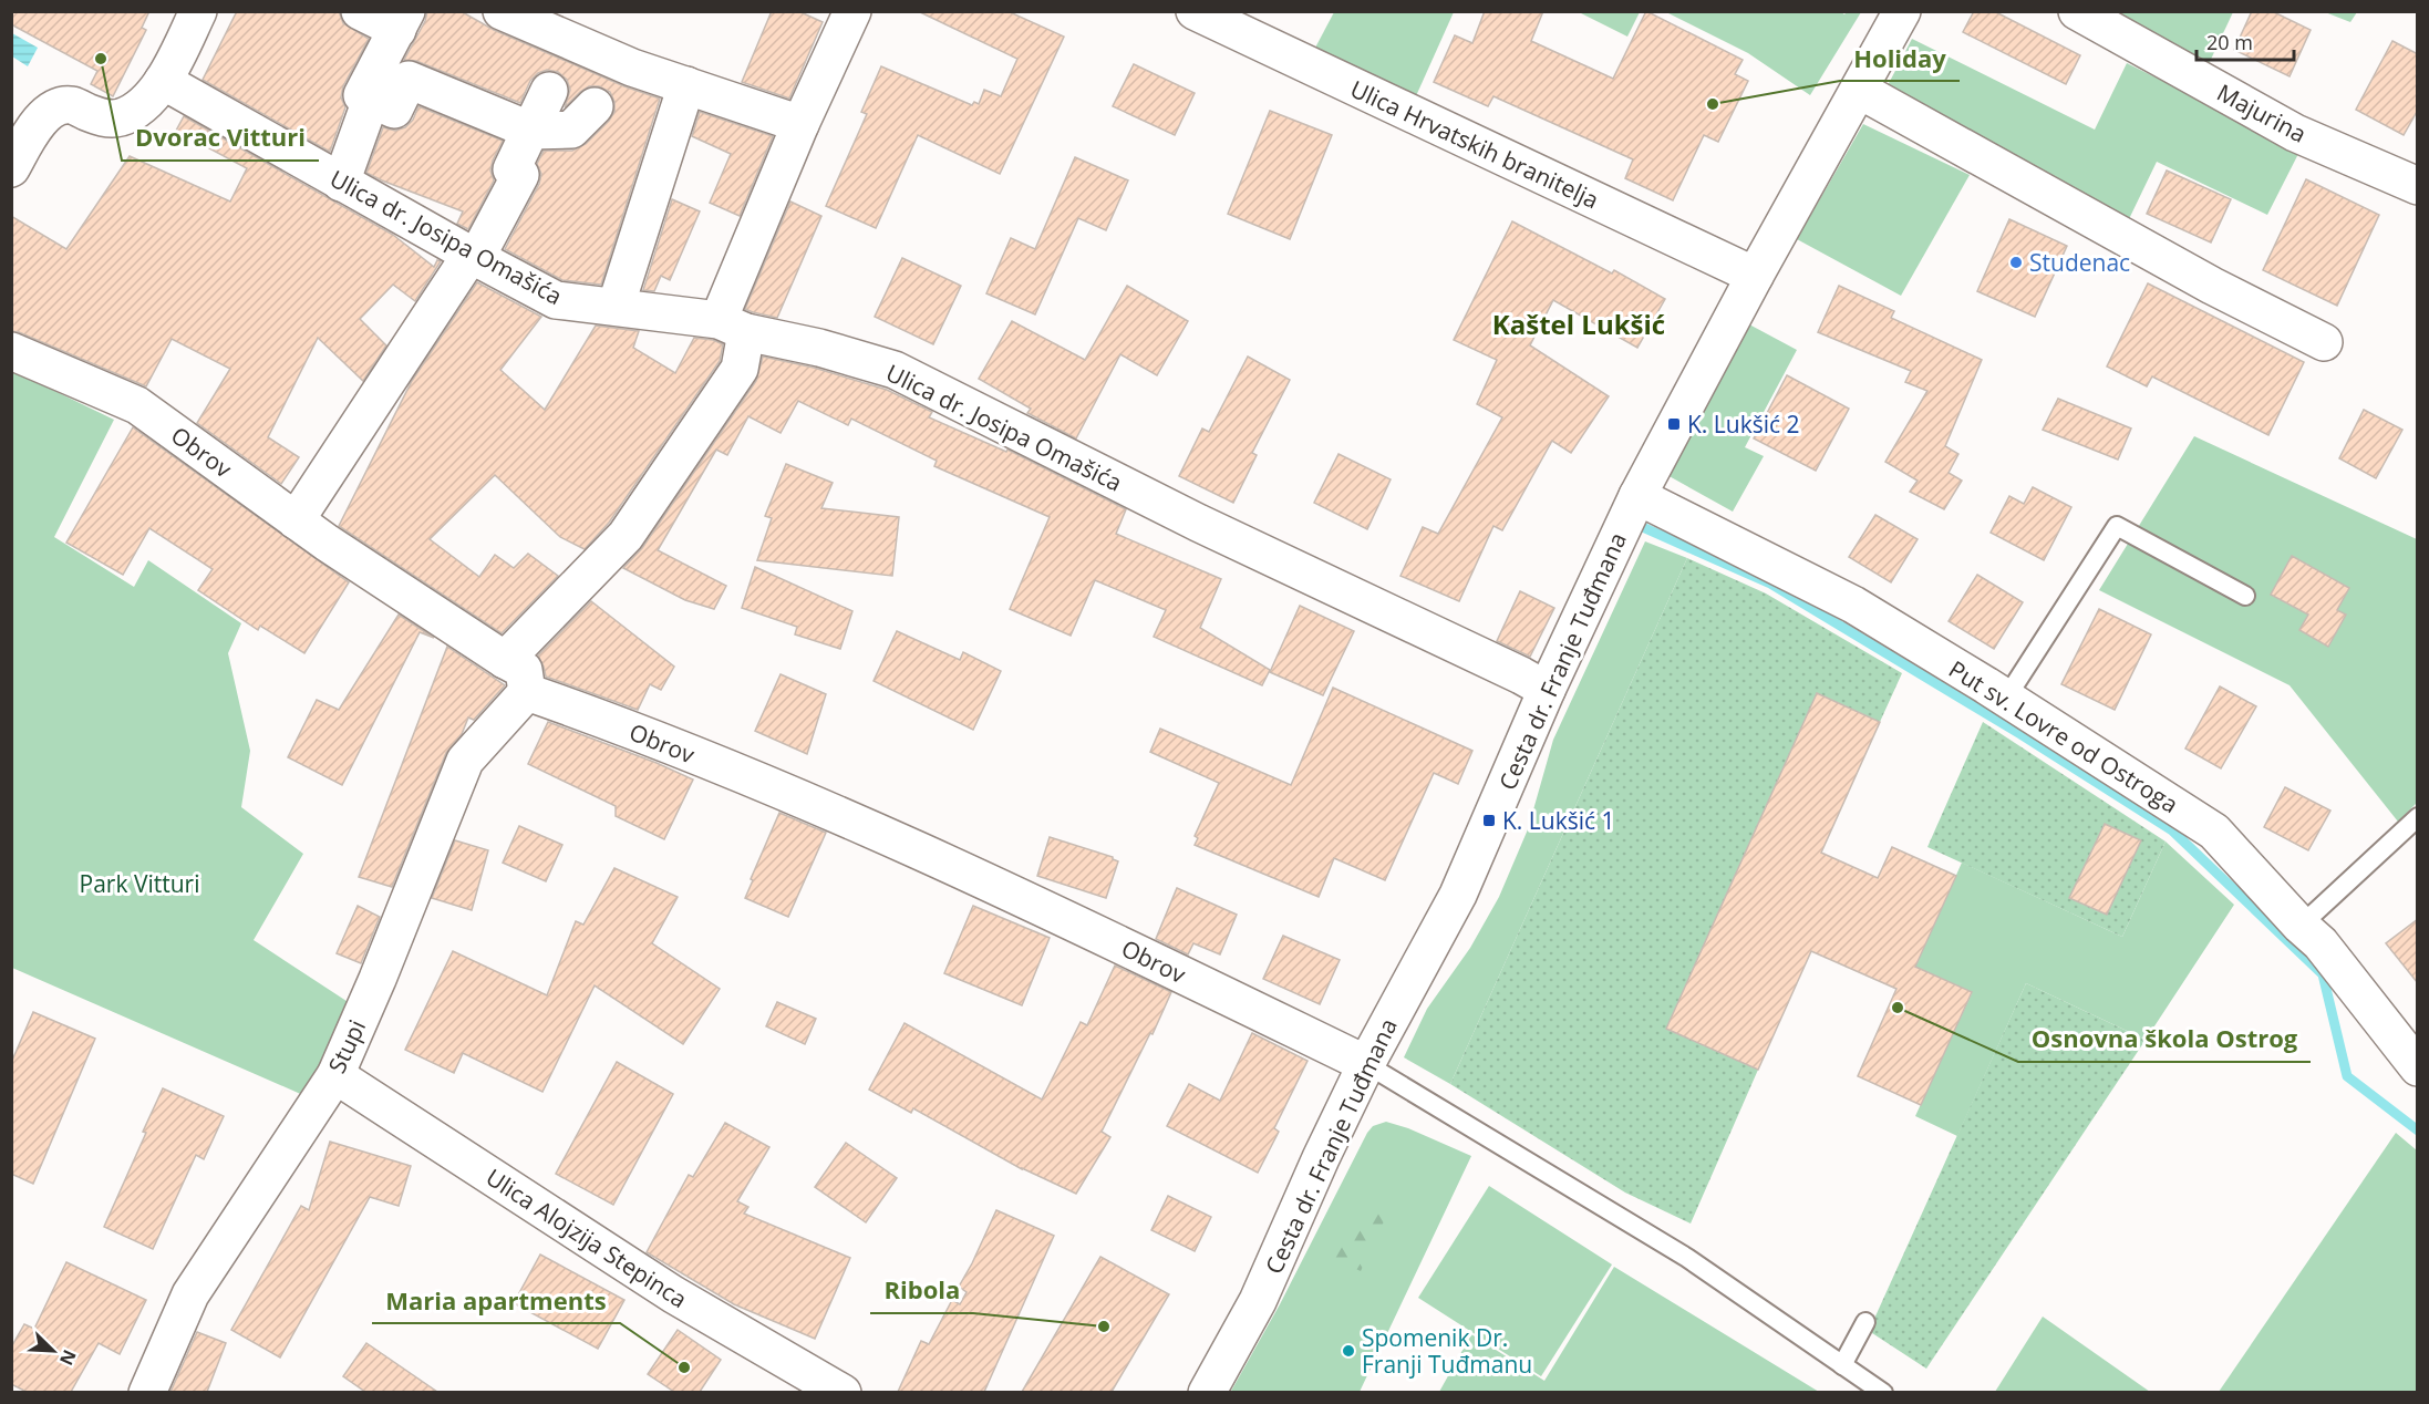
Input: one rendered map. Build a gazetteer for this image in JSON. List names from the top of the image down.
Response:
{
  "streets": {
    "street": [
      "Majurina",
      "Ulica Hrvatskih branitelja",
      "Ulica dr. Josipa Omašića",
      "Obrov",
      "Cesta dr. Franje Tuđmana",
      "Put sv. Lovre od Ostroga",
      "Stupi",
      "Ulica Alojzija Stepinca"
    ]
  },
  "crossings": [
    ["Ulica Hrvatskih branitelja", "Cesta dr. Franje Tuđmana"],
    ["Ulica dr. Josipa Omašića", "Cesta dr. Franje Tuđmana"],
    ["Obrov", "Cesta dr. Franje Tuđmana"],
    ["Obrov", "Stupi"],
    ["Cesta dr. Franje Tuđmana", "Put sv. Lovre od Ostroga"],
    ["Stupi", "Ulica Alojzija Stepinca"]
  ],
  "districts": ["Kaštel Lukšić"],
  "parks": ["Park Vitturi"],
  "places": {
    "other": [
      "Dvorac Vitturi",
      "Holiday",
      "Studenac",
      "Osnovna škola Ostrog",
      "Ribola",
      "Spomenik Dr. Franji Tuđmanu",
      "Maria apartments"
    ],
    "transit": ["K. Lukšić 2", "K. Lukšić 1"]
  },
  "scale_bar": "20 m",
  "north": "bottom right"
}
